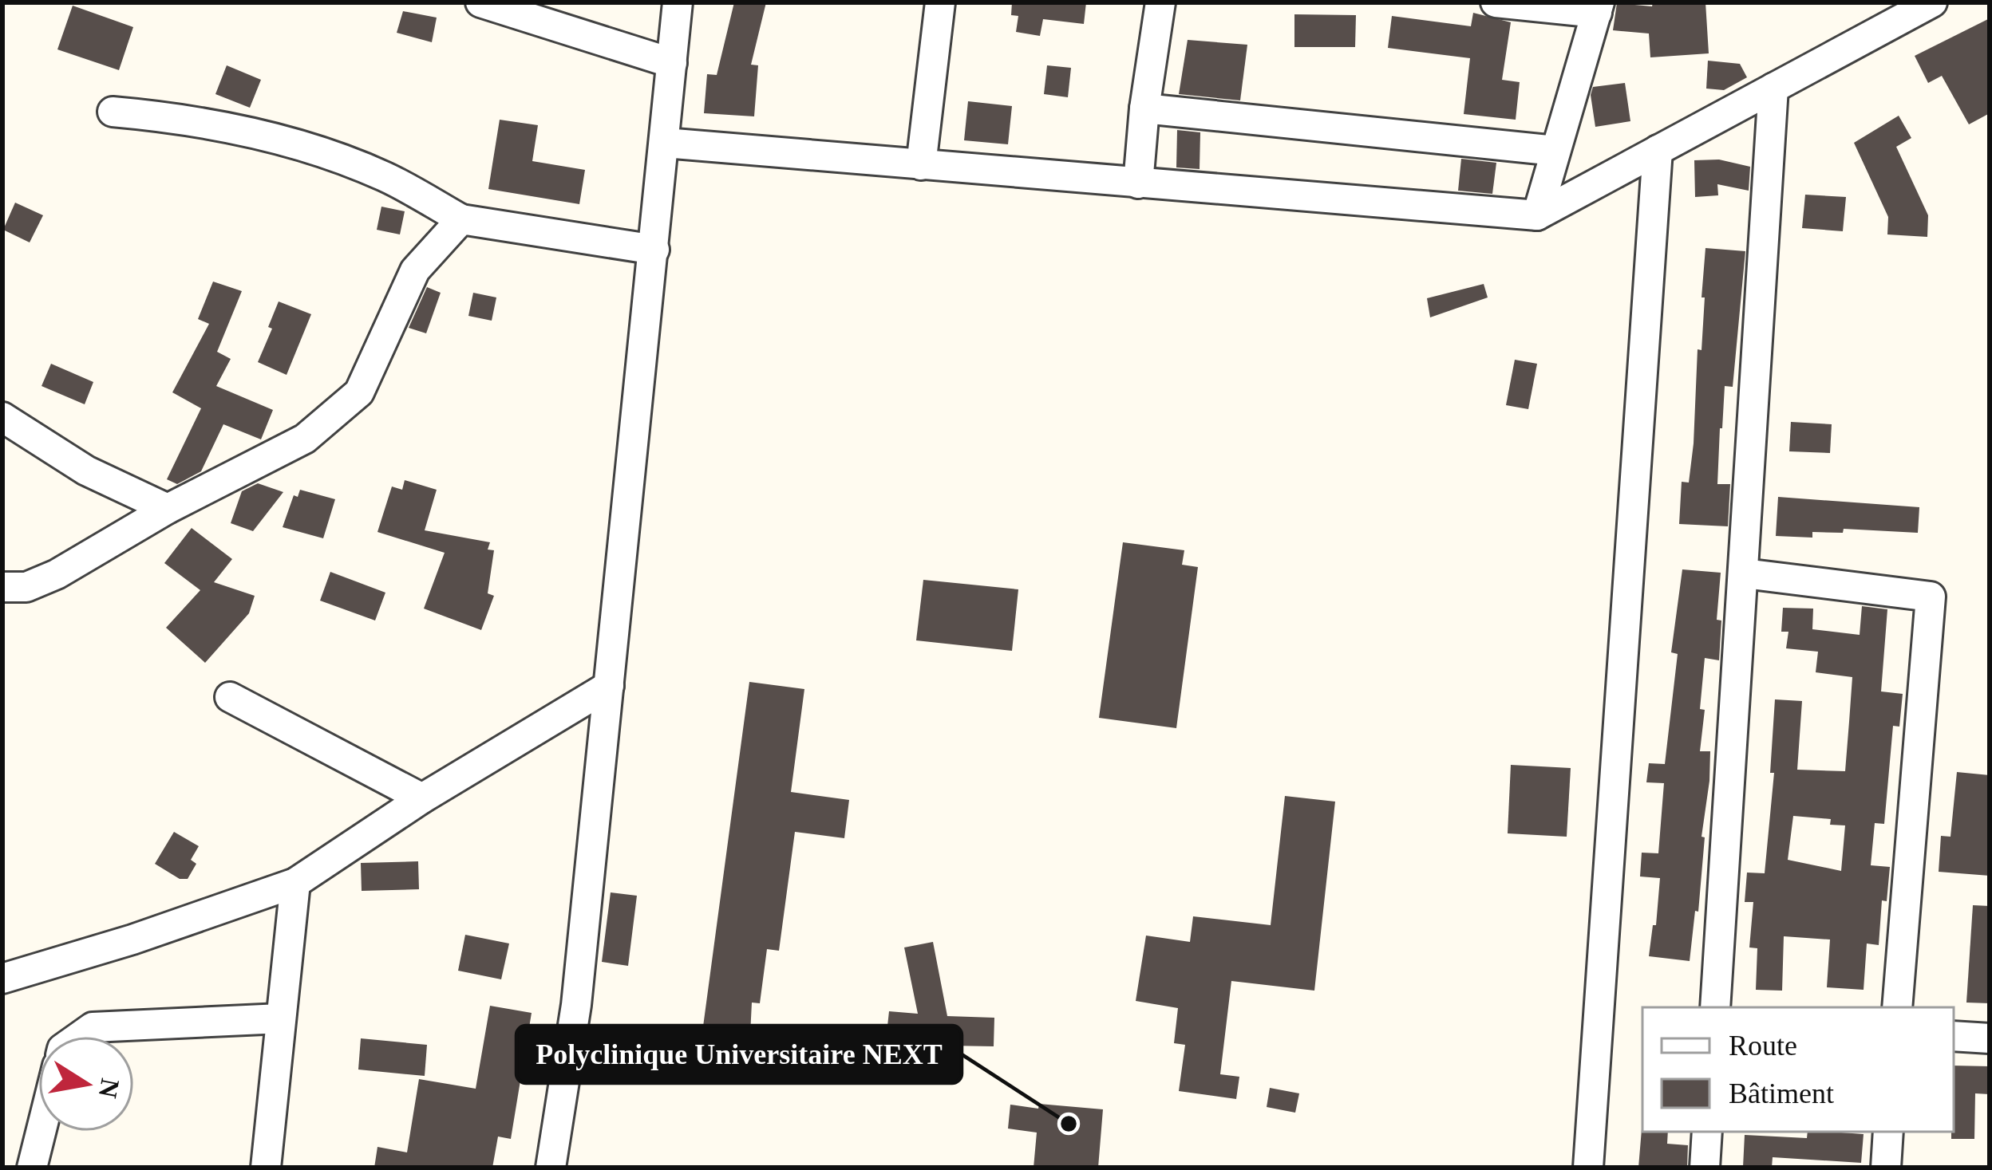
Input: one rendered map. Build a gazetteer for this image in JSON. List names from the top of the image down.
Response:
{
  "places": ["Polyclinique Universitaire NEXT"],
  "legend": ["Route", "Bâtiment"],
  "north": "right"
}
